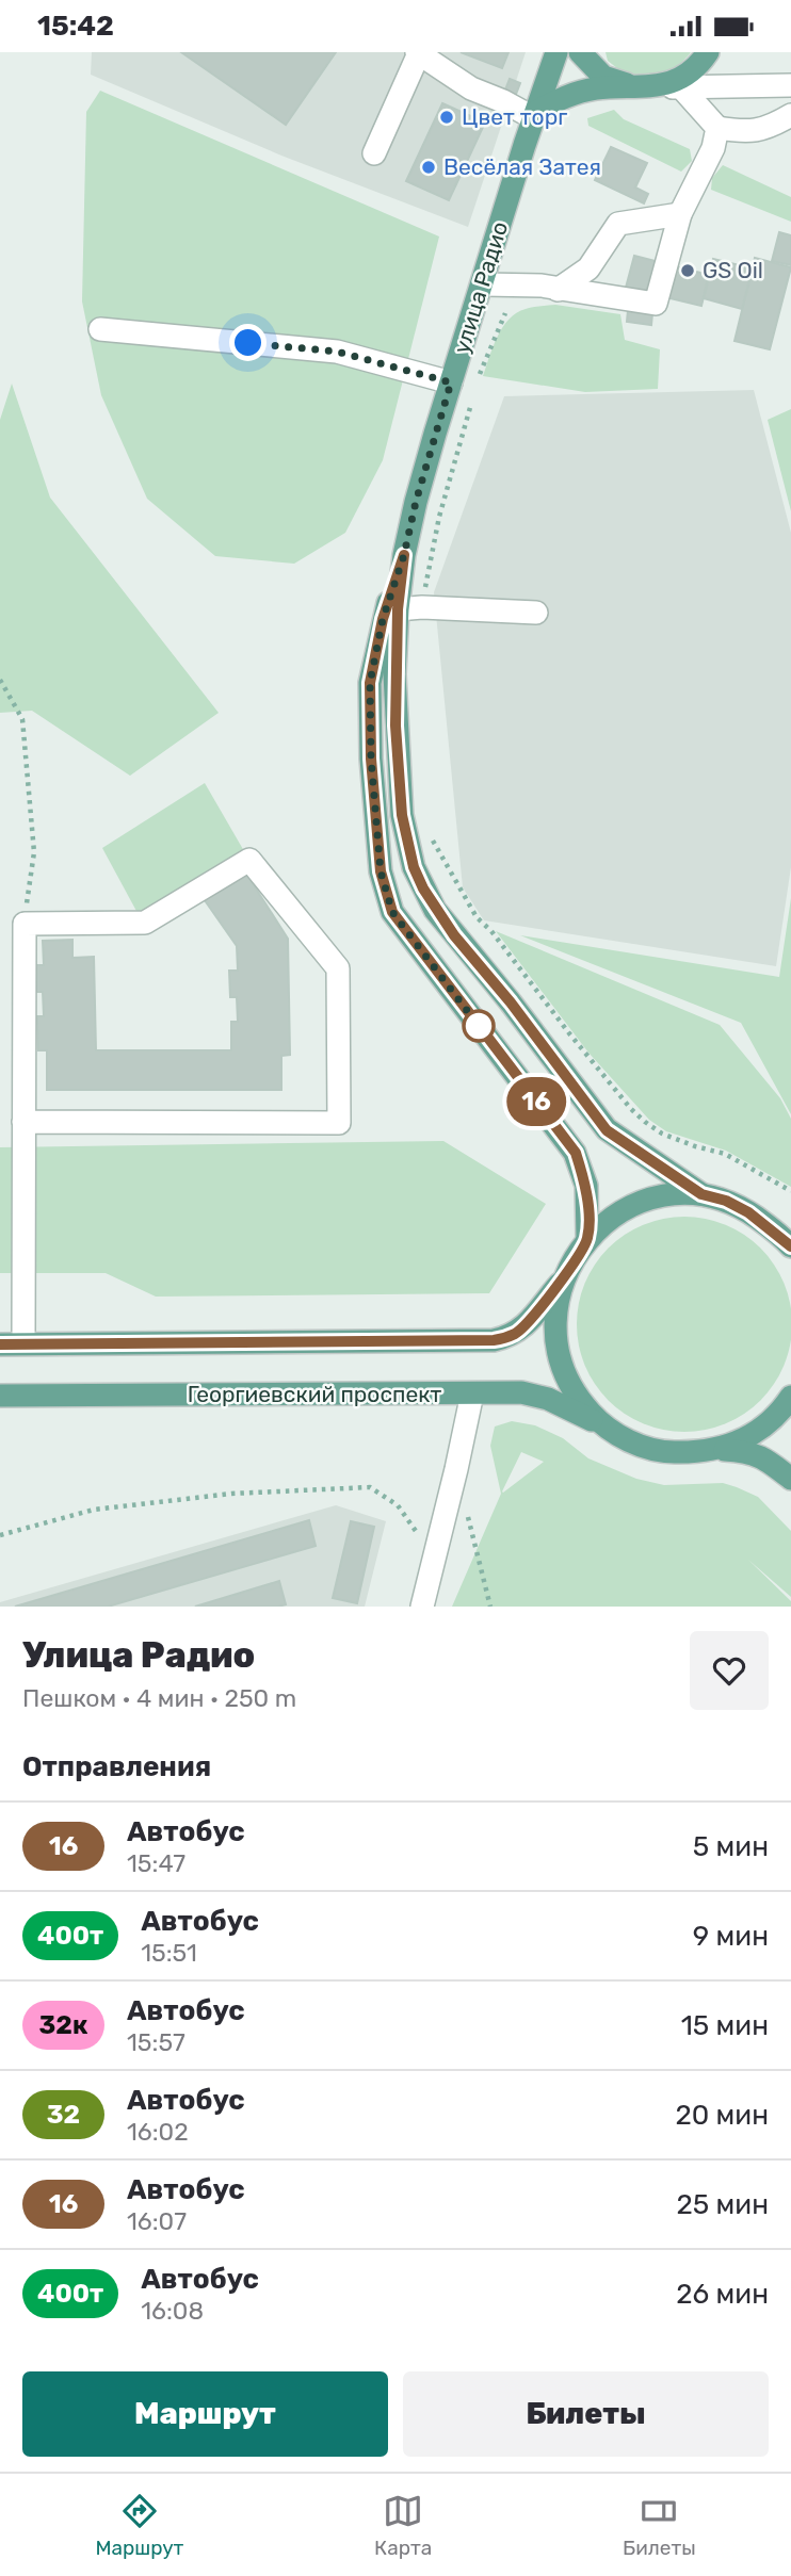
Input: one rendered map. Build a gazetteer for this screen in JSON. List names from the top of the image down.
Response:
{
  "streets": {
    "main road": ["улица Радио", "Георгиевский проспект"]
  },
  "places": ["Цвет торг", "Весёлая Затея", "GS Oil"],
  "lines": ["bus line 16"],
  "page": {
    "status": "15:42",
    "on_map": "16",
    "heading": [
      ["Улица Радио", "Пешком · 4 мин · 250 m"],
      "Отправления"
    ],
    "list": [
      {
        "mark": "16",
        "name": "Автобус",
        "note": "15:47",
        "value": "5 мин"
      },
      {
        "mark": "400т",
        "name": "Автобус",
        "note": "15:51",
        "value": "9 мин"
      },
      {
        "mark": "32к",
        "name": "Автобус",
        "note": "15:57",
        "value": "15 мин"
      },
      {
        "mark": "32",
        "name": "Автобус",
        "note": "16:02",
        "value": "20 мин"
      },
      {
        "mark": "16",
        "name": "Автобус",
        "note": "16:07",
        "value": "25 мин"
      },
      {
        "mark": "400т",
        "name": "Автобус",
        "note": "16:08",
        "value": "26 мин"
      }
    ],
    "buttons": ["Маршрут", "Билеты"],
    "tabs": ["Маршрут", "Карта", "Билеты"]
  }
}
